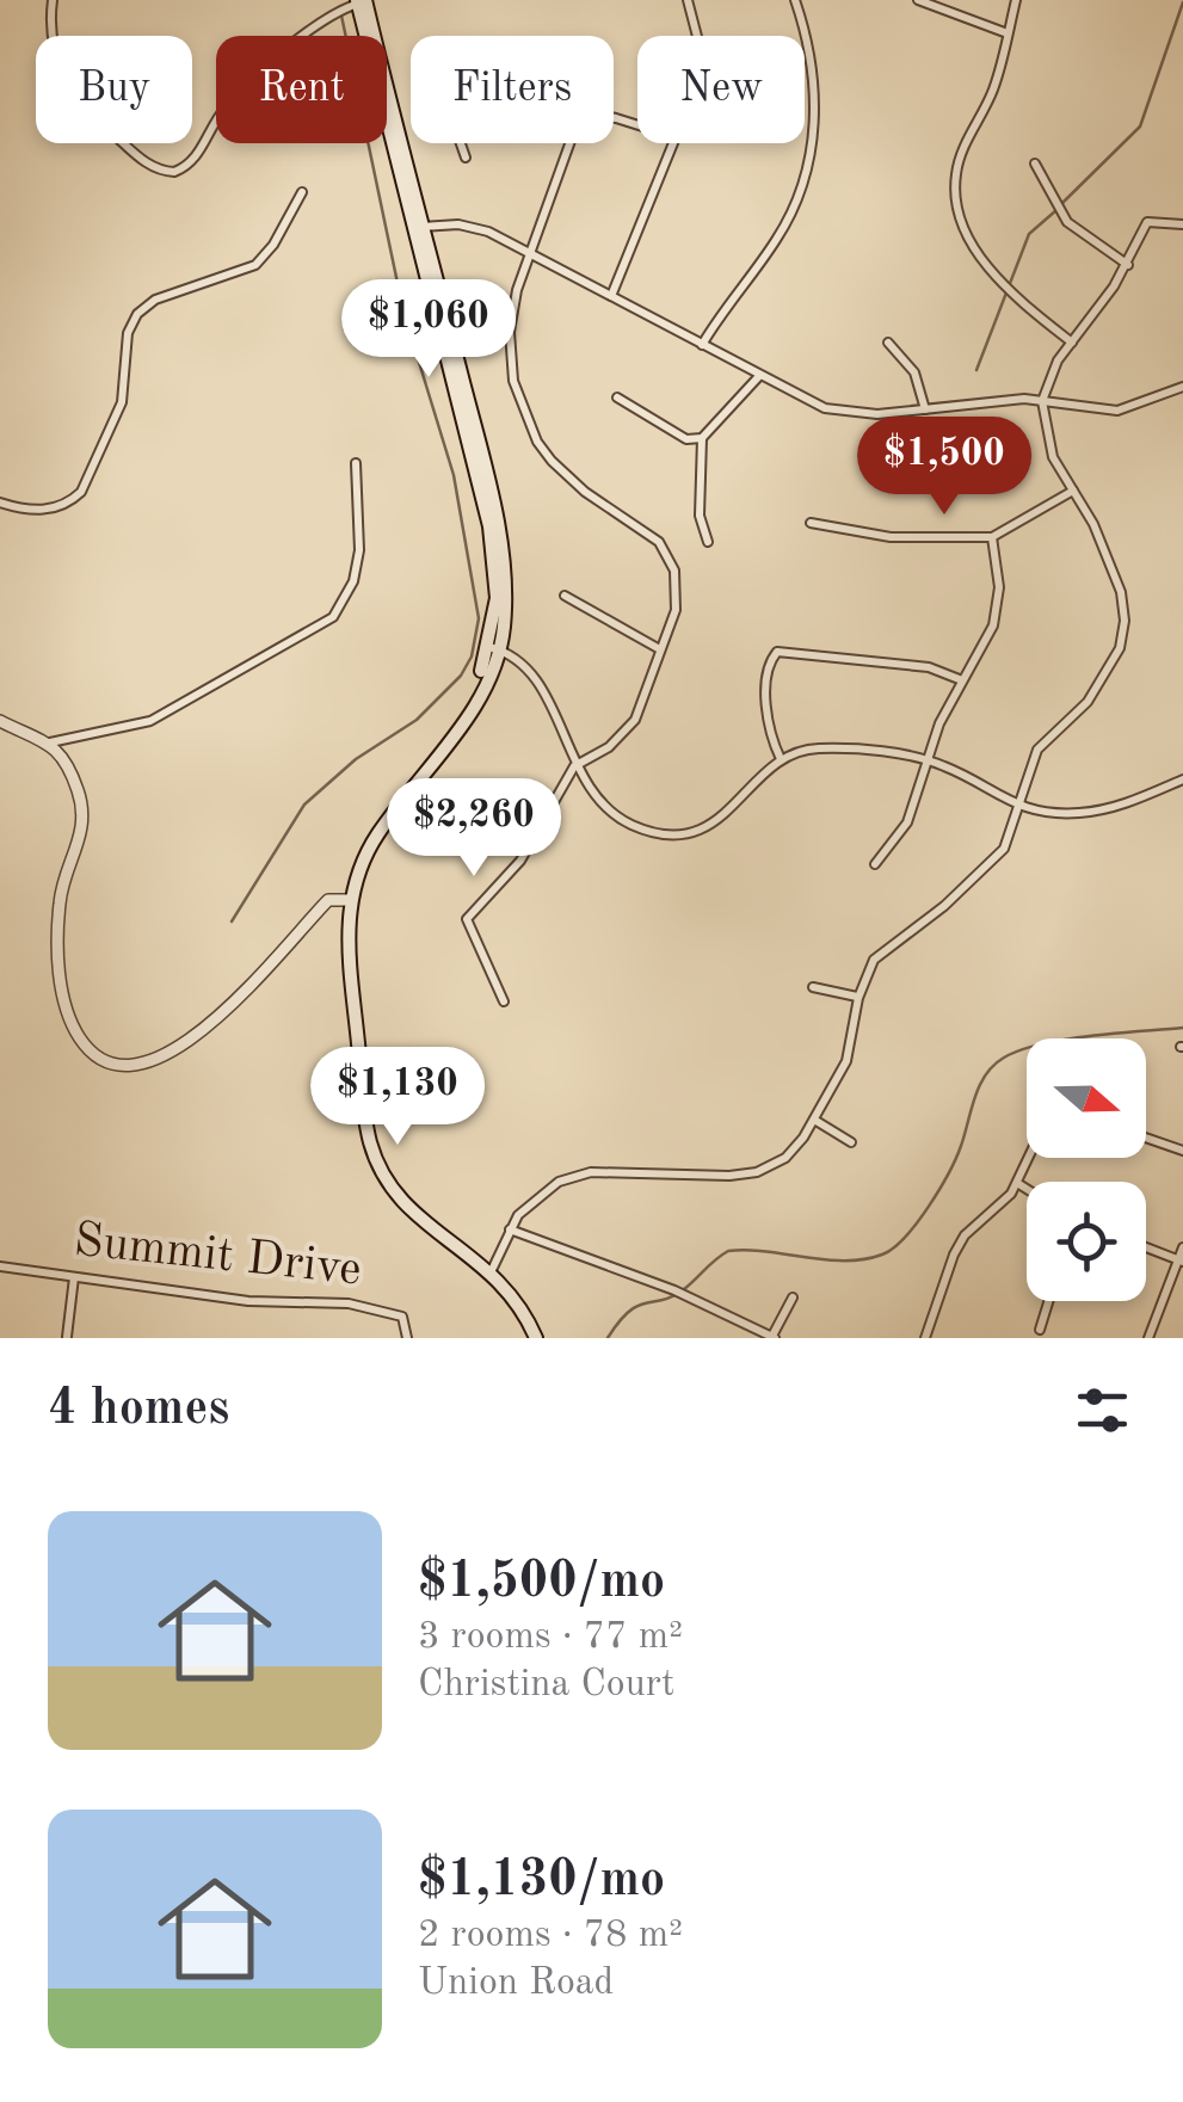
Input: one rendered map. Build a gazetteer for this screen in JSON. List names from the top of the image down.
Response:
{
  "streets": {
    "street": ["Summit Drive"]
  },
  "north": "right",
  "page": {
    "chip": [
      "Buy",
      "Rent",
      "Filters",
      "New"
    ],
    "price": [
      "$1,060",
      "$1,500",
      "$2,260",
      "$1,130"
    ],
    "heading": "4 homes",
    "list": [
      {
        "name": "$1,500/mo",
        "note": "3 rooms · 77 m² · Christina Court"
      },
      {
        "name": "$1,130/mo",
        "note": "2 rooms · 78 m² · Union Road"
      }
    ]
  }
}
